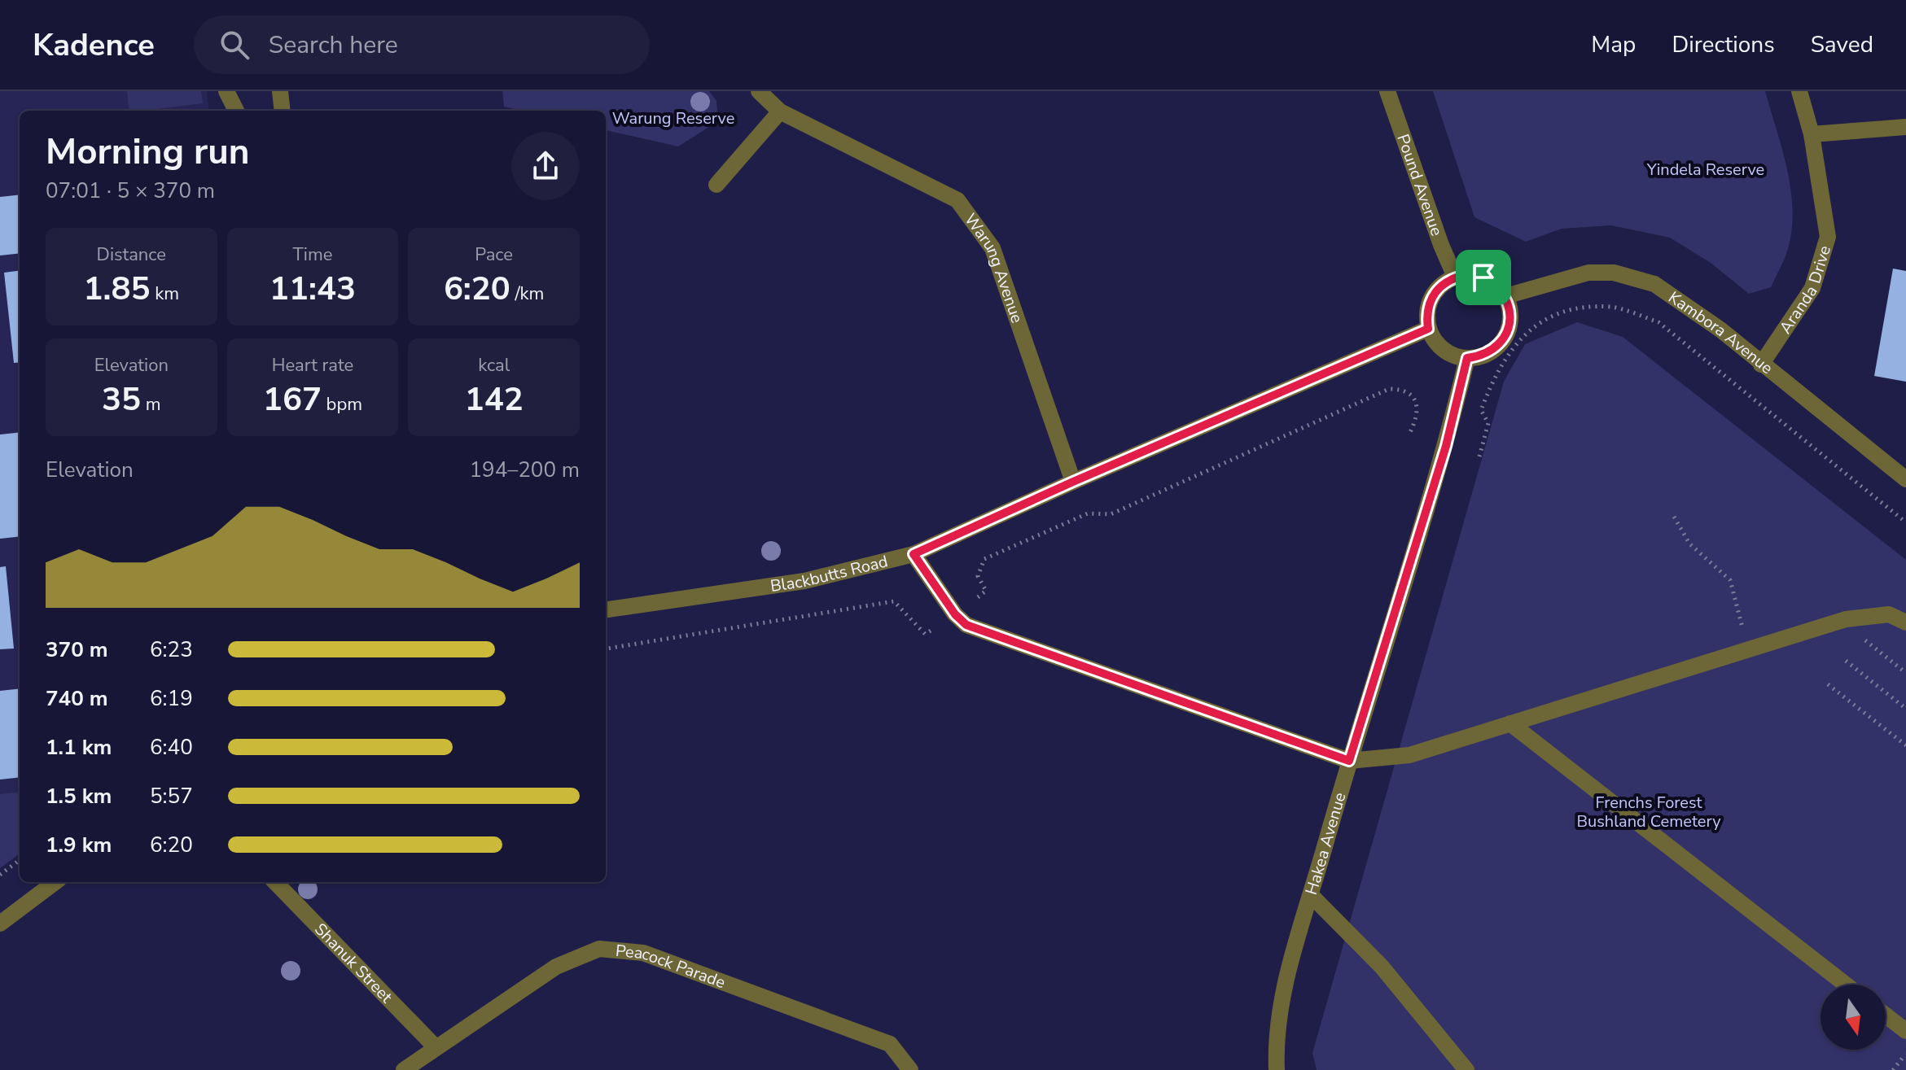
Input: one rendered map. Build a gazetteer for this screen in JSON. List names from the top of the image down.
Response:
{
  "streets": {
    "street": [
      "Pound Avenue",
      "Warung Avenue",
      "Aranda Drive",
      "Kambora Avenue",
      "Blackbutts Road",
      "Hakea Avenue",
      "Shanuk Street",
      "Peacock Parade"
    ]
  },
  "crossings": [
    ["Pound Avenue", "Kambora Avenue"],
    ["Pound Avenue", "Hakea Avenue"],
    ["Aranda Drive", "Kambora Avenue"],
    ["Kambora Avenue", "Hakea Avenue"],
    ["Shanuk Street", "Peacock Parade"]
  ],
  "parks": ["Warung Reserve", "Yindela Reserve", "Frenchs Forest Bushland Cemetery"],
  "north": "bottom",
  "page": {
    "header": "Kadence",
    "search": "Search here",
    "nav": ["Map", "Directions", "Saved"],
    "heading": ["Morning run", "07:01 · 5 × 370 m"],
    "stats": [
      ["Distance", "1.85 km"],
      ["Time", "11:43"],
      ["Pace", "6:20 /km"],
      ["Elevation", "35 m"],
      ["Heart rate", "167 bpm"],
      ["kcal", "142"]
    ],
    "chart": ["Elevation", "194–200 m"],
    "list": [
      {
        "name": "370 m",
        "note": "6:23"
      },
      {
        "name": "740 m",
        "note": "6:19"
      },
      {
        "name": "1.1 km",
        "note": "6:40"
      },
      {
        "name": "1.5 km",
        "note": "5:57"
      },
      {
        "name": "1.9 km",
        "note": "6:20"
      }
    ]
  }
}
